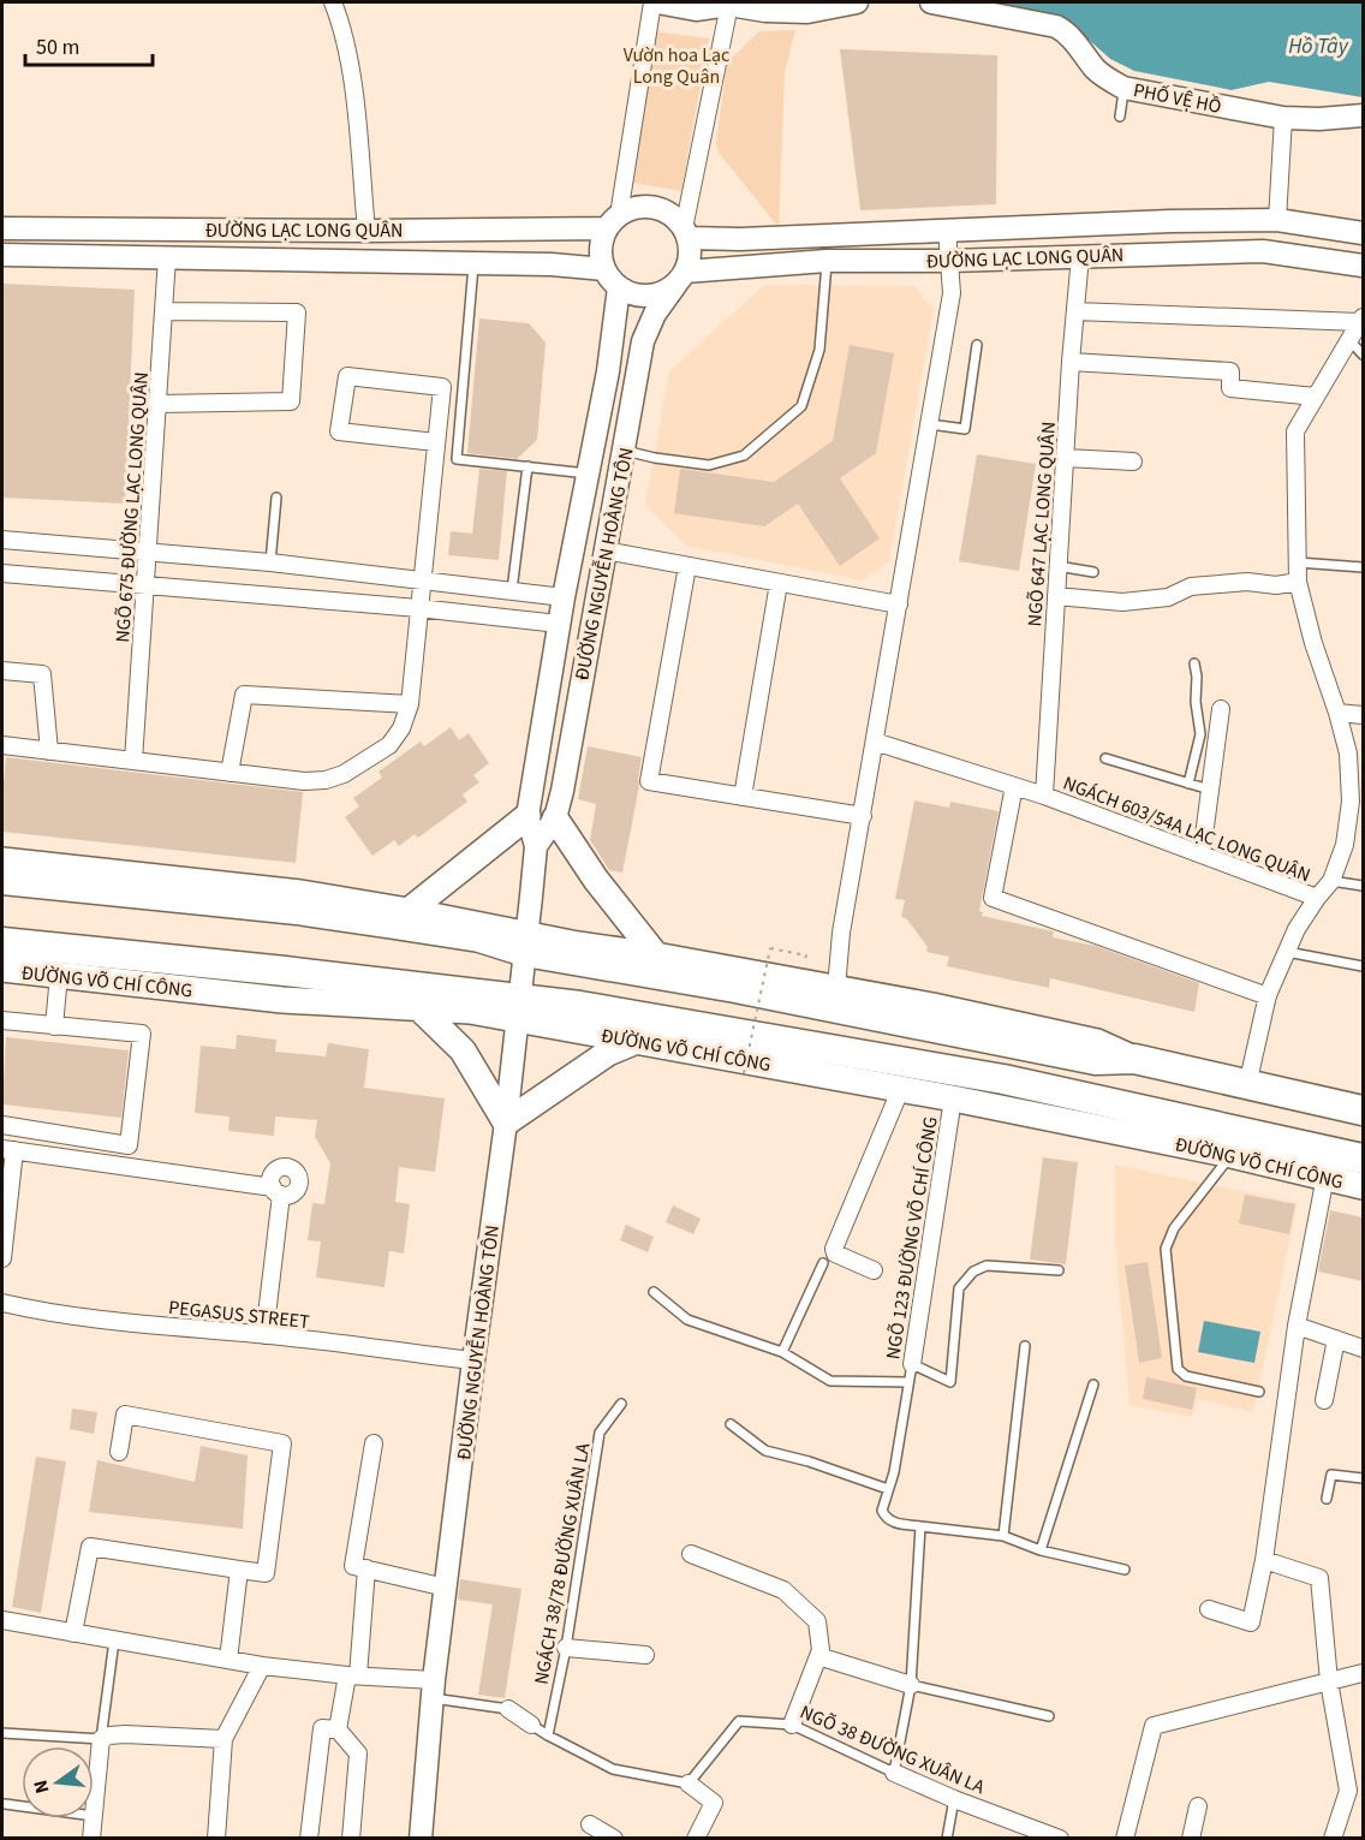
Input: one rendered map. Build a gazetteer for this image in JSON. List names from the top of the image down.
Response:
{
  "streets": {
    "highway": ["ĐƯỜNG VÕ CHÍ CÔNG"],
    "main road": ["PHỐ VỆ HỒ", "ĐƯỜNG LẠC LONG QUÂN", "ĐƯỜNG NGUYỄN HOÀNG TÔN"],
    "street": [
      "NGÕ 675 ĐƯỜNG LẠC LONG QUÂN",
      "NGÕ 647 LẠC LONG QUÂN",
      "NGÁCH 603/54A LẠC LONG QUÂN",
      "NGÕ 123 ĐƯỜNG VÕ CHÍ CÔNG",
      "PEGASUS STREET",
      "NGÕ 38 ĐƯỜNG XUÂN LA"
    ],
    "lane": ["NGÁCH 38/78 ĐƯỜNG XUÂN LA"]
  },
  "crossings": [
    ["ĐƯỜNG LẠC LONG QUÂN", "NGÕ 675 ĐƯỜNG LẠC LONG QUÂN"],
    ["ĐƯỜNG LẠC LONG QUÂN", "NGÕ 647 LẠC LONG QUÂN"],
    ["ĐƯỜNG LẠC LONG QUÂN", "ĐƯỜNG NGUYỄN HOÀNG TÔN"],
    ["NGÕ 647 LẠC LONG QUÂN", "NGÁCH 603/54A LẠC LONG QUÂN"],
    ["ĐƯỜNG NGUYỄN HOÀNG TÔN", "ĐƯỜNG VÕ CHÍ CÔNG"],
    ["ĐƯỜNG NGUYỄN HOÀNG TÔN", "PEGASUS STREET"],
    ["ĐƯỜNG VÕ CHÍ CÔNG", "NGÕ 123 ĐƯỜNG VÕ CHÍ CÔNG"]
  ],
  "water": ["Hồ Tây"],
  "parks": ["Vườn hoa Lạc Long Quân"],
  "scale_bar": "50 m",
  "north": "left"
}
